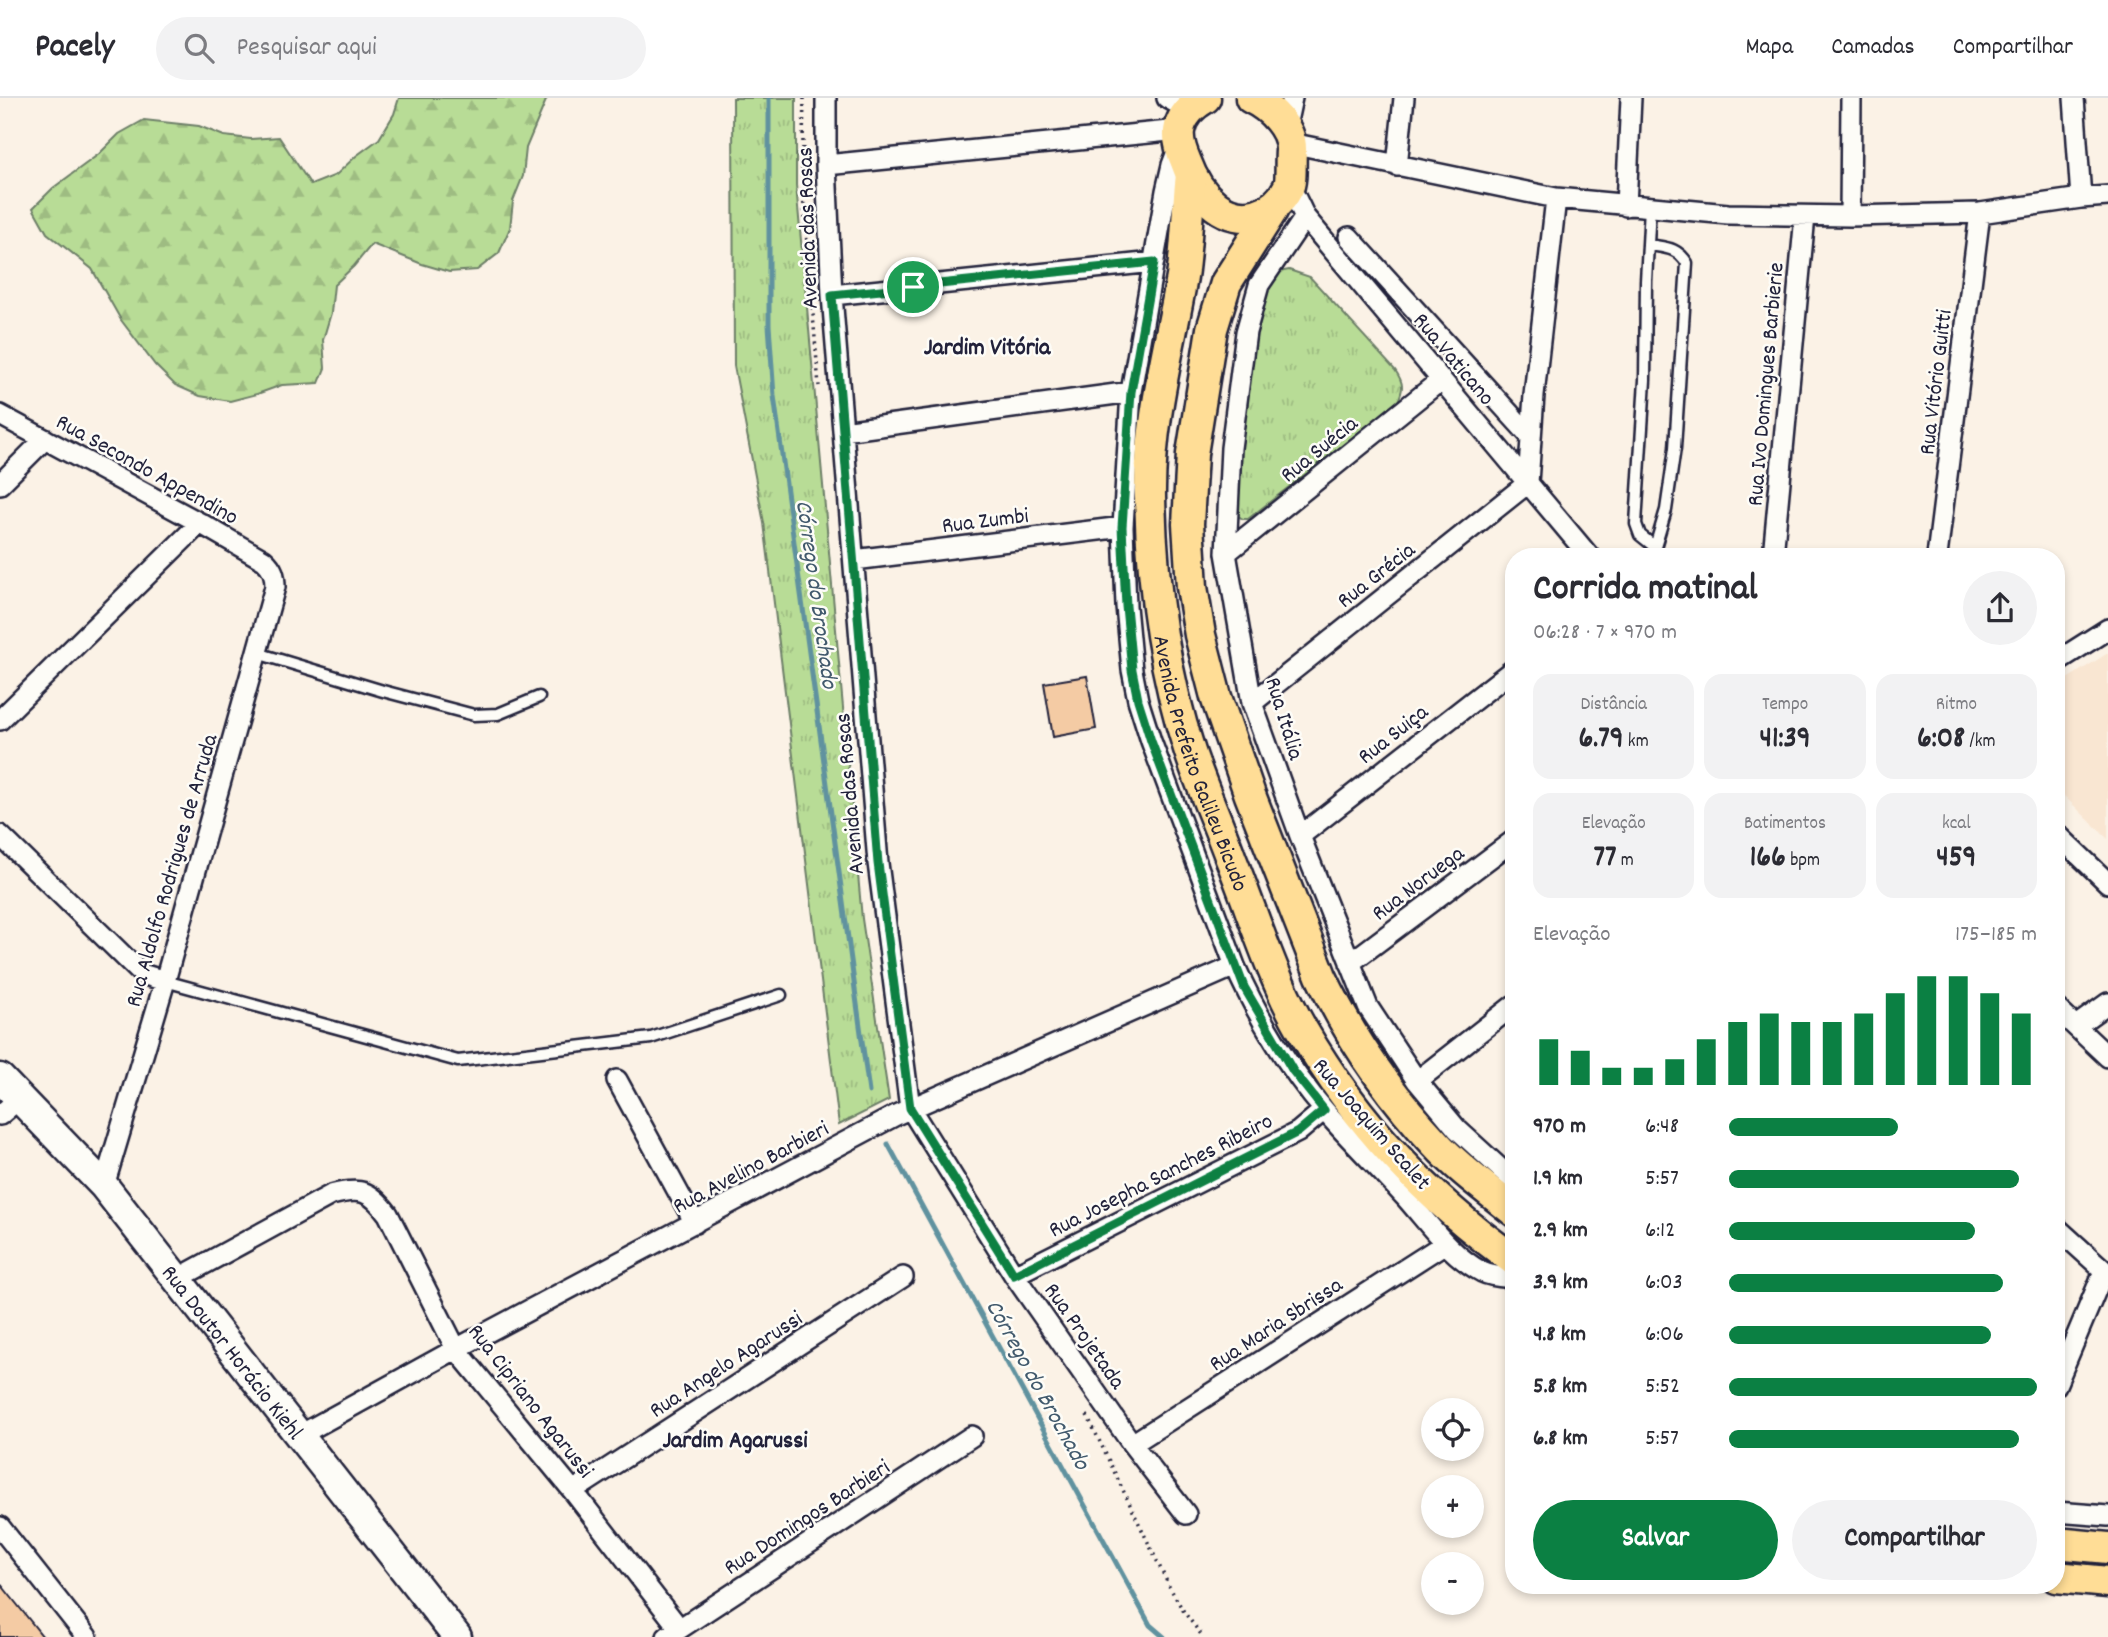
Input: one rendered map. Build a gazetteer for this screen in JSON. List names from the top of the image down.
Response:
{
  "streets": {
    "main road": ["Avenida Prefeito Galileu Bicudo"],
    "street": [
      "Avenida das Rosas",
      "Rua Vaticano",
      "Rua Vitório Guitti",
      "Rua Ivo Domingues Barbierie",
      "Rua Suécia",
      "Rua Secondo Appendino",
      "Rua Zumbi",
      "Rua Grécia",
      "Rua Itália",
      "Rua Suiça",
      "Rua Aldolfo Rodrigues de Arruda",
      "Rua Noruega",
      "Rua Joaquim Scalet",
      "Rua Avelino Barbieri",
      "Rua Josepha Sanches Ribeiro",
      "Rua Maria Sbrissa",
      "Rua Projetada",
      "Rua Doutor Horácio Kiehl",
      "Rua Angelo Agarussi",
      "Rua Cipriano Agarussi",
      "Rua Domingos Barbieri"
    ]
  },
  "crossings": [
    ["Avenida das Rosas", "Rua Zumbi"],
    ["Avenida das Rosas", "Rua Avelino Barbieri"],
    ["Avenida das Rosas", "Rua Projetada"],
    ["Rua Vaticano", "Rua Suécia"],
    ["Rua Vaticano", "Rua Grécia"],
    ["Rua Vaticano", "Rua Itália"],
    ["Rua Vaticano", "Avenida Prefeito Galileu Bicudo"],
    ["Rua Suécia", "Rua Itália"],
    ["Rua Secondo Appendino", "Rua Aldolfo Rodrigues de Arruda"],
    ["Rua Zumbi", "Rua Joaquim Scalet"],
    ["Rua Grécia", "Rua Itália"],
    ["Rua Itália", "Rua Suiça"],
    ["Rua Itália", "Rua Noruega"],
    ["Rua Aldolfo Rodrigues de Arruda", "Rua Doutor Horácio Kiehl"],
    ["Rua Joaquim Scalet", "Rua Avelino Barbieri"],
    ["Rua Joaquim Scalet", "Rua Josepha Sanches Ribeiro"],
    ["Rua Joaquim Scalet", "Rua Maria Sbrissa"],
    ["Rua Avelino Barbieri", "Rua Projetada"],
    ["Rua Avelino Barbieri", "Rua Doutor Horácio Kiehl"],
    ["Rua Avelino Barbieri", "Rua Cipriano Agarussi"],
    ["Rua Josepha Sanches Ribeiro", "Rua Projetada"],
    ["Rua Maria Sbrissa", "Rua Projetada"],
    ["Rua Doutor Horácio Kiehl", "Rua Cipriano Agarussi"],
    ["Rua Angelo Agarussi", "Rua Cipriano Agarussi"],
    ["Rua Cipriano Agarussi", "Rua Domingos Barbieri"]
  ],
  "districts": ["Jardim Vitória", "Jardim Agarussi"],
  "water": ["Córrego do Brochado"],
  "page": {
    "header": "Pacely",
    "search": "Pesquisar aqui",
    "nav": ["Mapa", "Camadas", "Compartilhar"],
    "heading": ["Corrida matinal", "06:28 · 7 × 970 m"],
    "stats": [
      ["Distância", "6.79 km"],
      ["Tempo", "41:39"],
      ["Ritmo", "6:08 /km"],
      ["Elevação", "77 m"],
      ["Batimentos", "166 bpm"],
      ["kcal", "459"]
    ],
    "chart": ["Elevação", "175–185 m"],
    "list": [
      {
        "name": "970 m",
        "note": "6:48"
      },
      {
        "name": "1.9 km",
        "note": "5:57"
      },
      {
        "name": "2.9 km",
        "note": "6:12"
      },
      {
        "name": "3.9 km",
        "note": "6:03"
      },
      {
        "name": "4.8 km",
        "note": "6:06"
      },
      {
        "name": "5.8 km",
        "note": "5:52"
      },
      {
        "name": "6.8 km",
        "note": "5:57"
      }
    ],
    "map_buttons": ["+", "−"],
    "buttons": ["Salvar", "Compartilhar"]
  }
}
